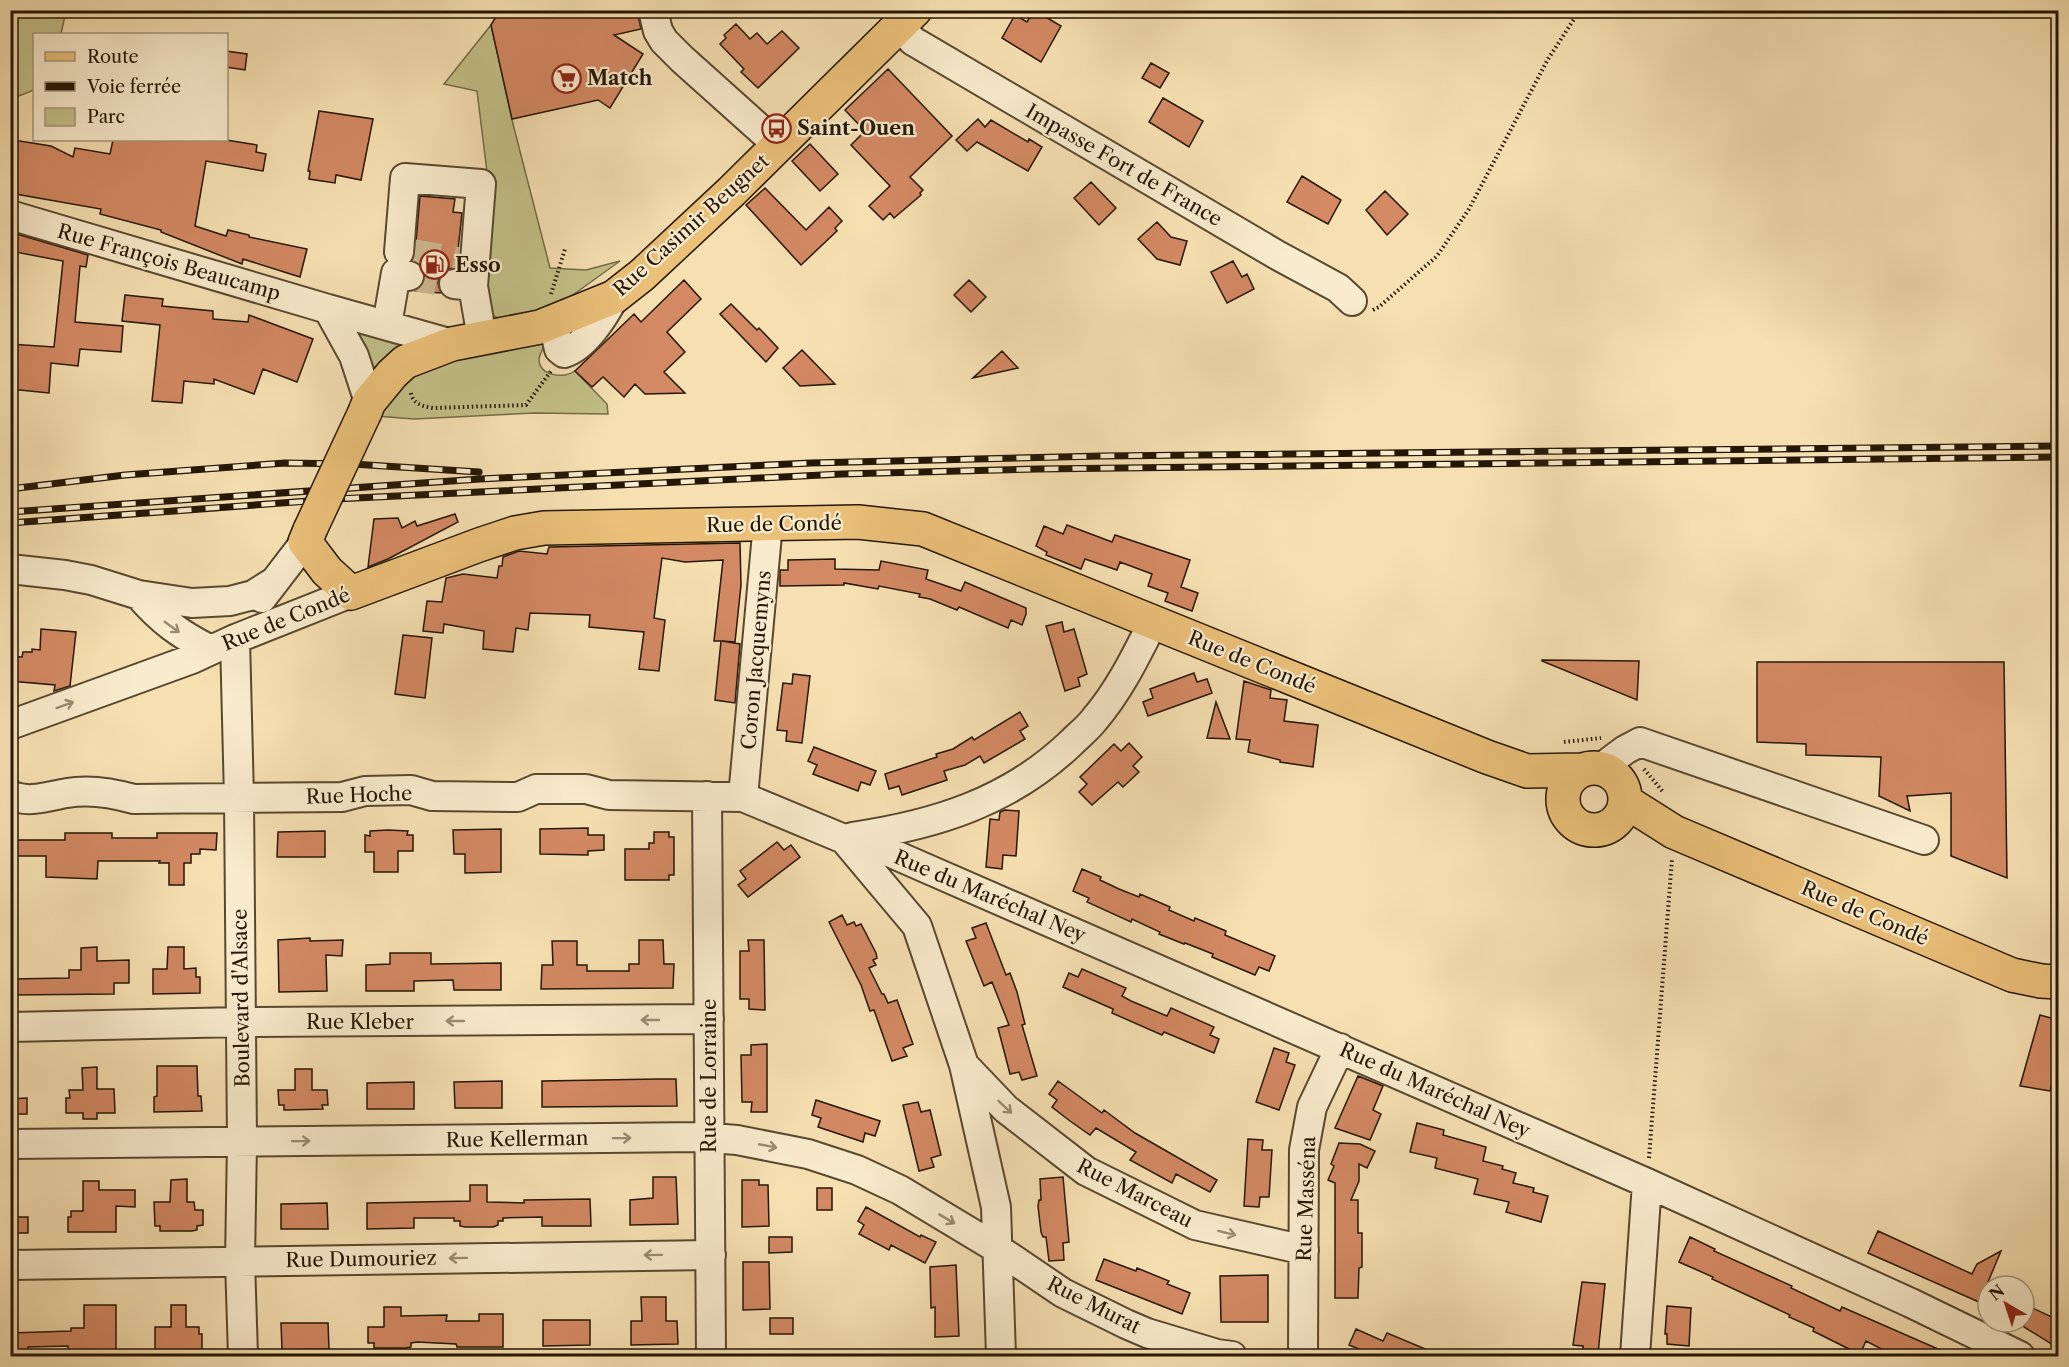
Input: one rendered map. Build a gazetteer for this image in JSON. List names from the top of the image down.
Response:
{
  "streets": {
    "main road": ["Rue Casimir Beugnet", "Rue de Condé"],
    "street": [
      "Impasse Fort de France",
      "Rue François Beaucamp",
      "Coron Jacquemyns",
      "Rue Hoche",
      "Rue du Maréchal Ney",
      "Boulevard d'Alsace",
      "Rue Kleber",
      "Rue de Lorraine",
      "Rue Kellerman",
      "Rue Marceau",
      "Rue Masséna",
      "Rue Dumouriez",
      "Rue Murat"
    ]
  },
  "crossings": [
    ["Impasse Fort de France", "Rue Casimir Beugnet"],
    ["Rue Casimir Beugnet", "Rue François Beaucamp"],
    ["Rue de Condé", "Coron Jacquemyns"],
    ["Rue de Condé", "Boulevard d'Alsace"],
    ["Coron Jacquemyns", "Rue Hoche"],
    ["Coron Jacquemyns", "Rue du Maréchal Ney"],
    ["Rue Hoche", "Rue du Maréchal Ney"],
    ["Rue Hoche", "Boulevard d'Alsace"],
    ["Rue Hoche", "Rue de Lorraine"],
    ["Rue du Maréchal Ney", "Rue Masséna"],
    ["Boulevard d'Alsace", "Rue Kleber"],
    ["Boulevard d'Alsace", "Rue Kellerman"],
    ["Boulevard d'Alsace", "Rue Dumouriez"],
    ["Rue Kleber", "Rue de Lorraine"],
    ["Rue de Lorraine", "Rue Kellerman"],
    ["Rue de Lorraine", "Rue Dumouriez"],
    ["Rue Kellerman", "Rue Murat"],
    ["Rue Marceau", "Rue Masséna"]
  ],
  "one_way": [
    "Rue Kleber",
    "Rue Kellerman",
    "Rue Marceau",
    "Rue Dumouriez"
  ],
  "places": {
    "supermarket": ["Match"],
    "bus stop": ["Saint-Ouen"],
    "fuel station": ["Esso"]
  },
  "legend": ["Route", "Voie ferrée", "Parc"],
  "north": "top left"
}
